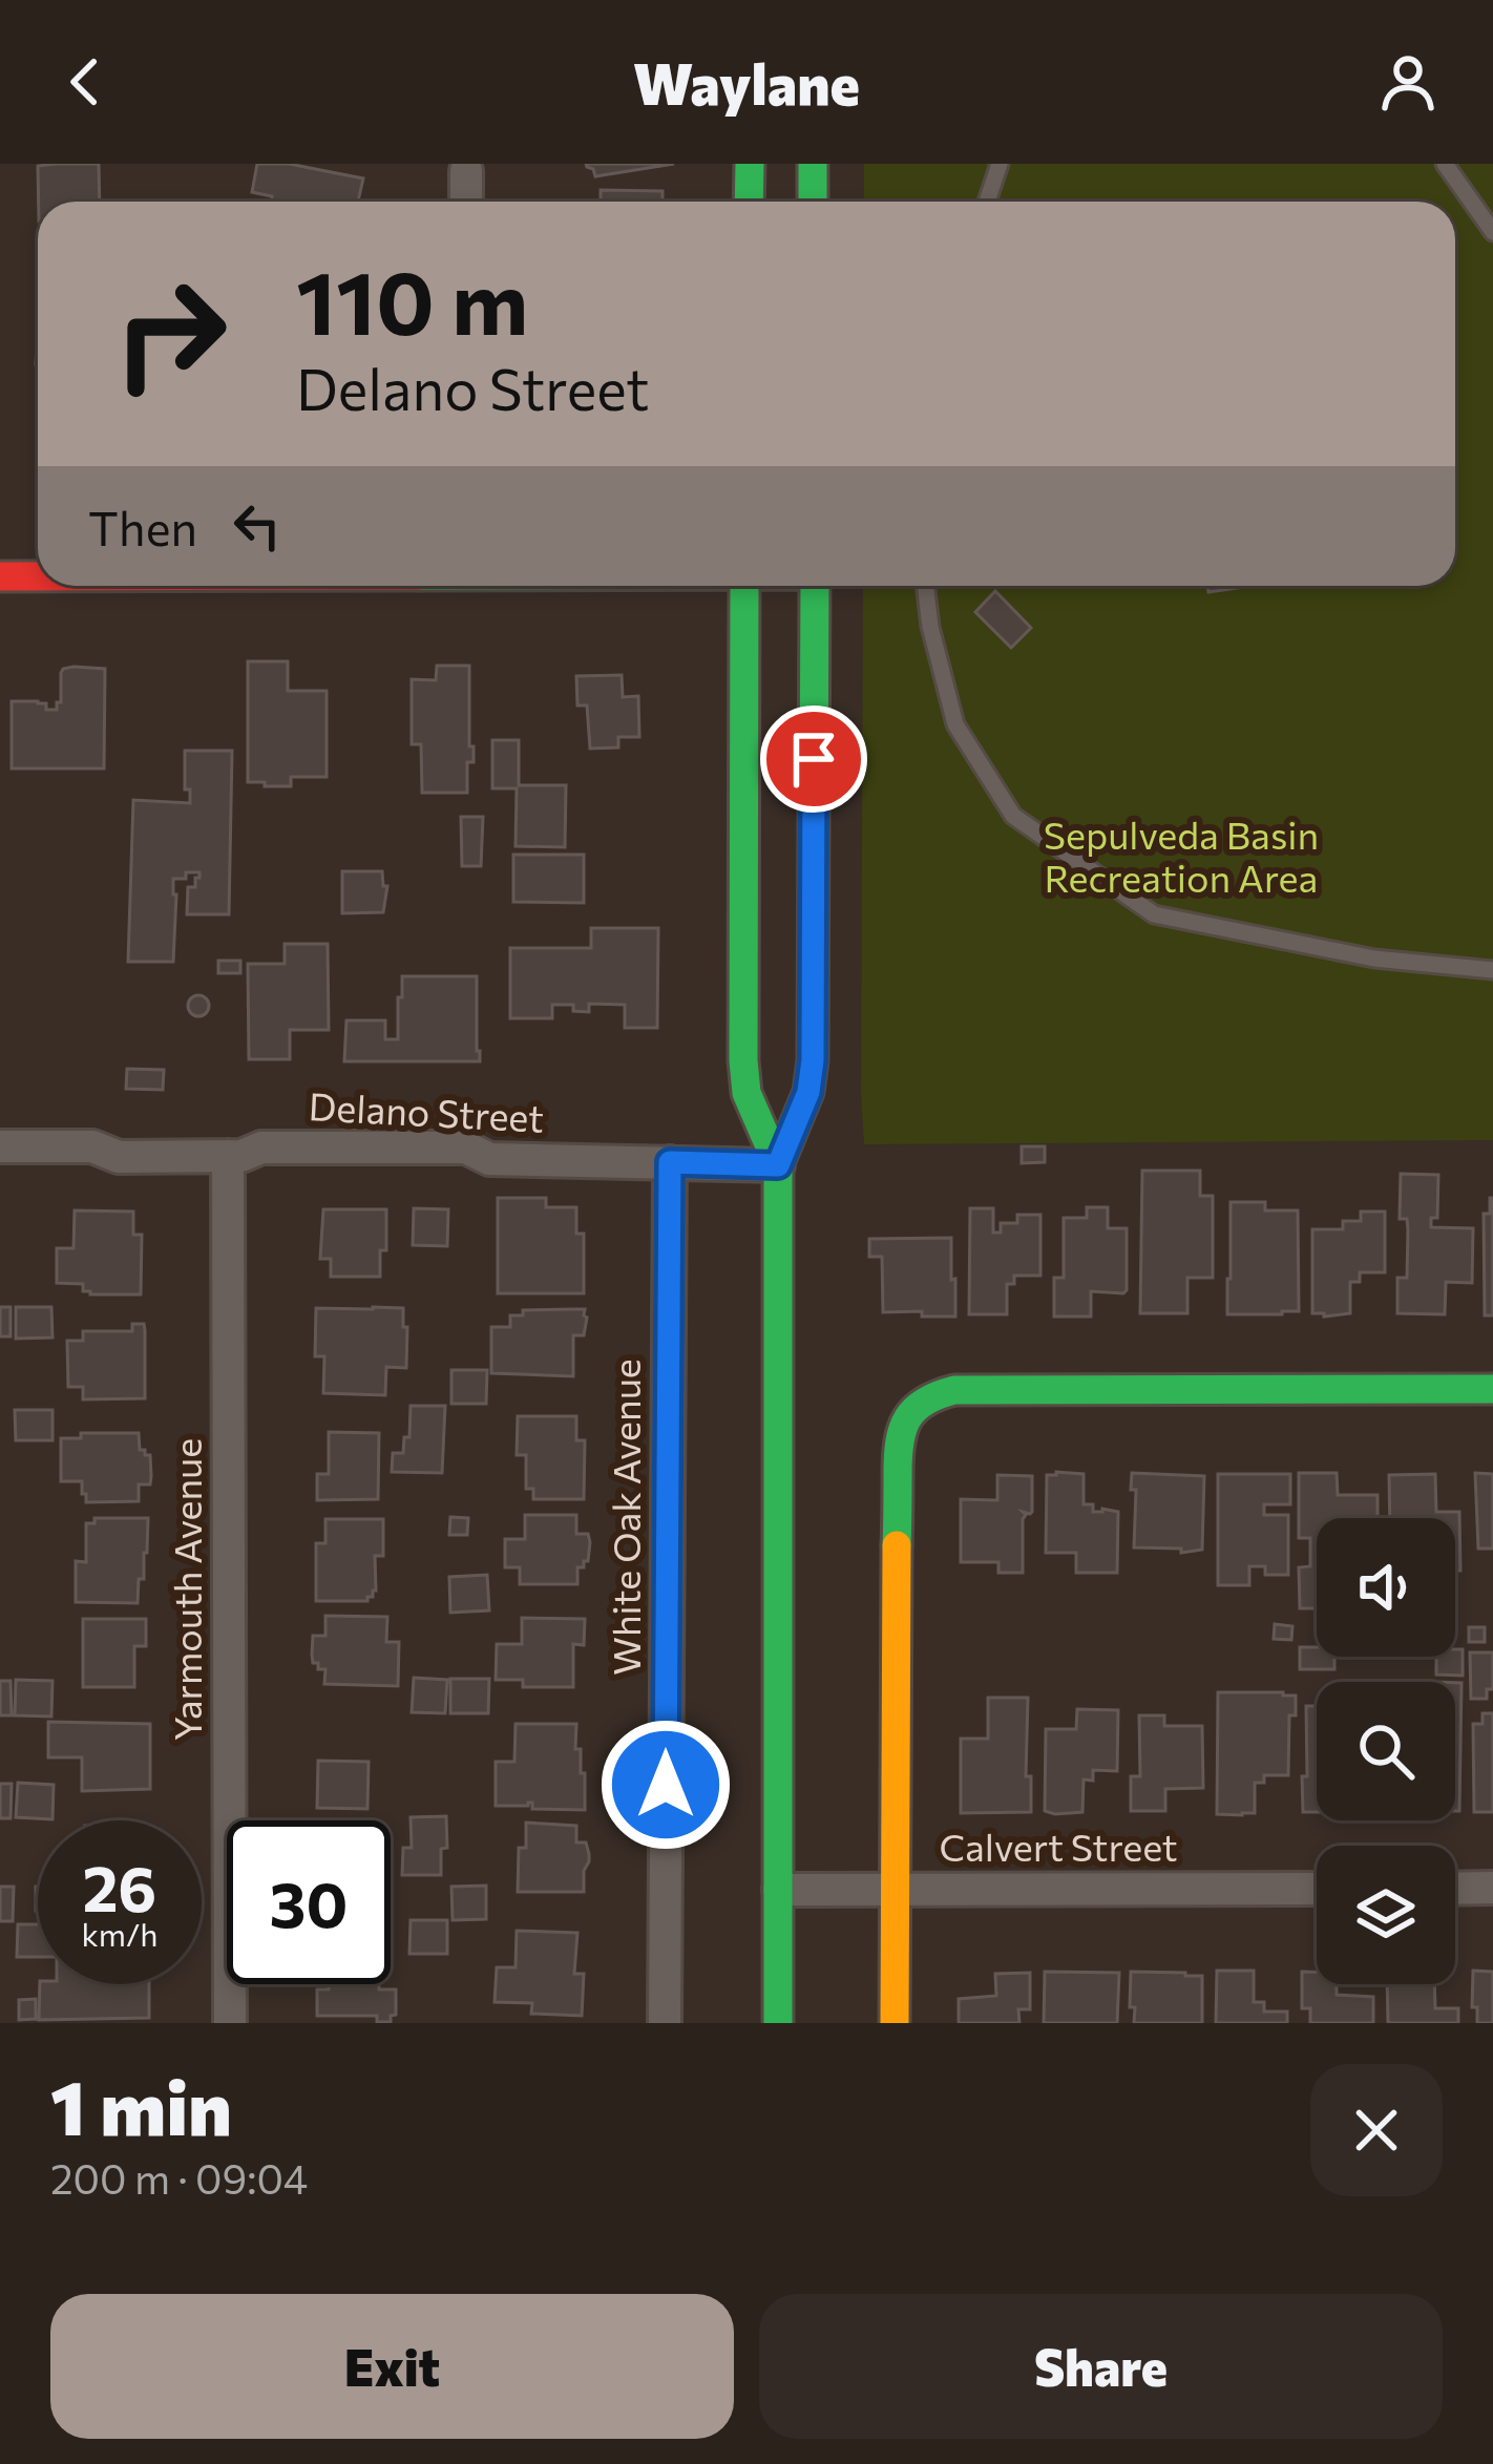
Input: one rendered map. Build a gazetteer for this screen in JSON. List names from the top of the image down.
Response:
{
  "streets": {
    "street": [
      "Delano Street",
      "White Oak Avenue",
      "Yarmouth Avenue",
      "Calvert Street"
    ]
  },
  "crossings": [
    ["Delano Street", "White Oak Avenue"],
    ["Delano Street", "Yarmouth Avenue"]
  ],
  "parks": ["Sepulveda Basin Recreation Area"],
  "page": {
    "header": "Waylane",
    "turn": ["110 m", "Delano Street"],
    "then": "Then",
    "speed": "26 km/h",
    "limit": "30",
    "heading": ["1 min", "200 m · 09:04"],
    "buttons": ["Exit", "Share"]
  }
}
